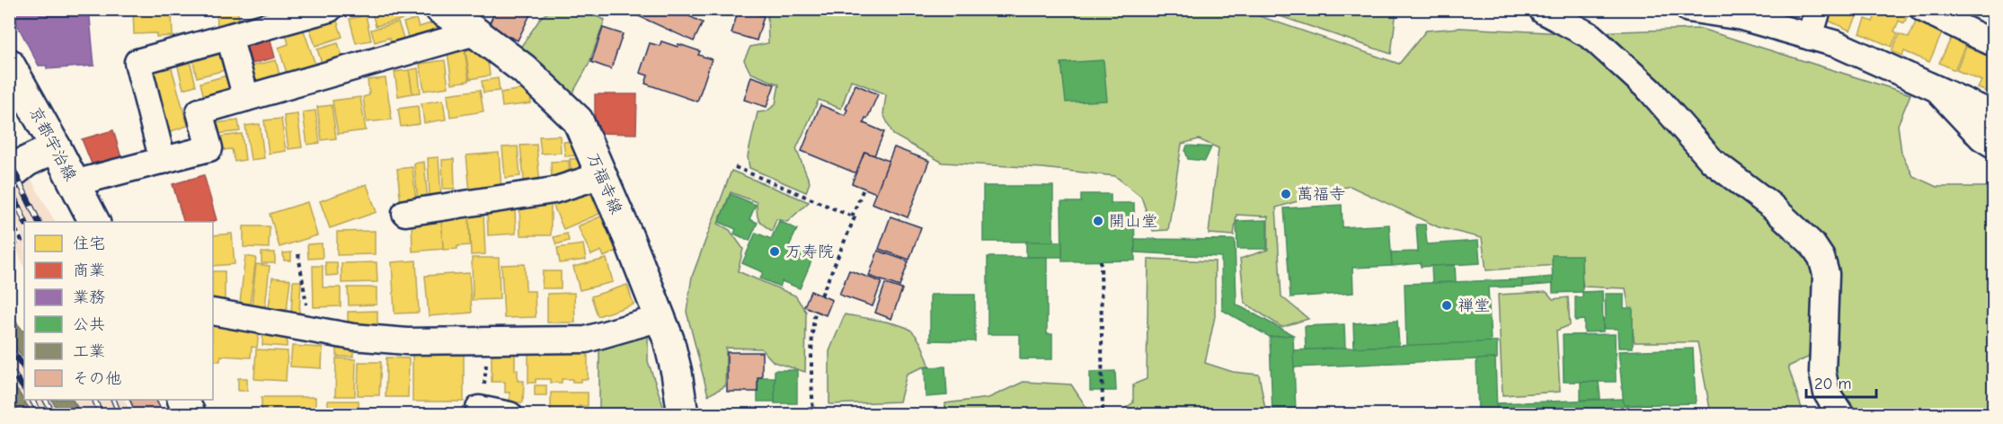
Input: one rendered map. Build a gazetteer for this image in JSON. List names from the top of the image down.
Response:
{
  "streets": {
    "main road": ["京都宇治線", "万福寺線"]
  },
  "places": [
    "萬福寺",
    "開山堂",
    "万寿院",
    "禅堂"
  ],
  "legend": [
    "住宅",
    "商業",
    "業務",
    "公共",
    "工業",
    "その他"
  ],
  "scale_bar": "20 m"
}
